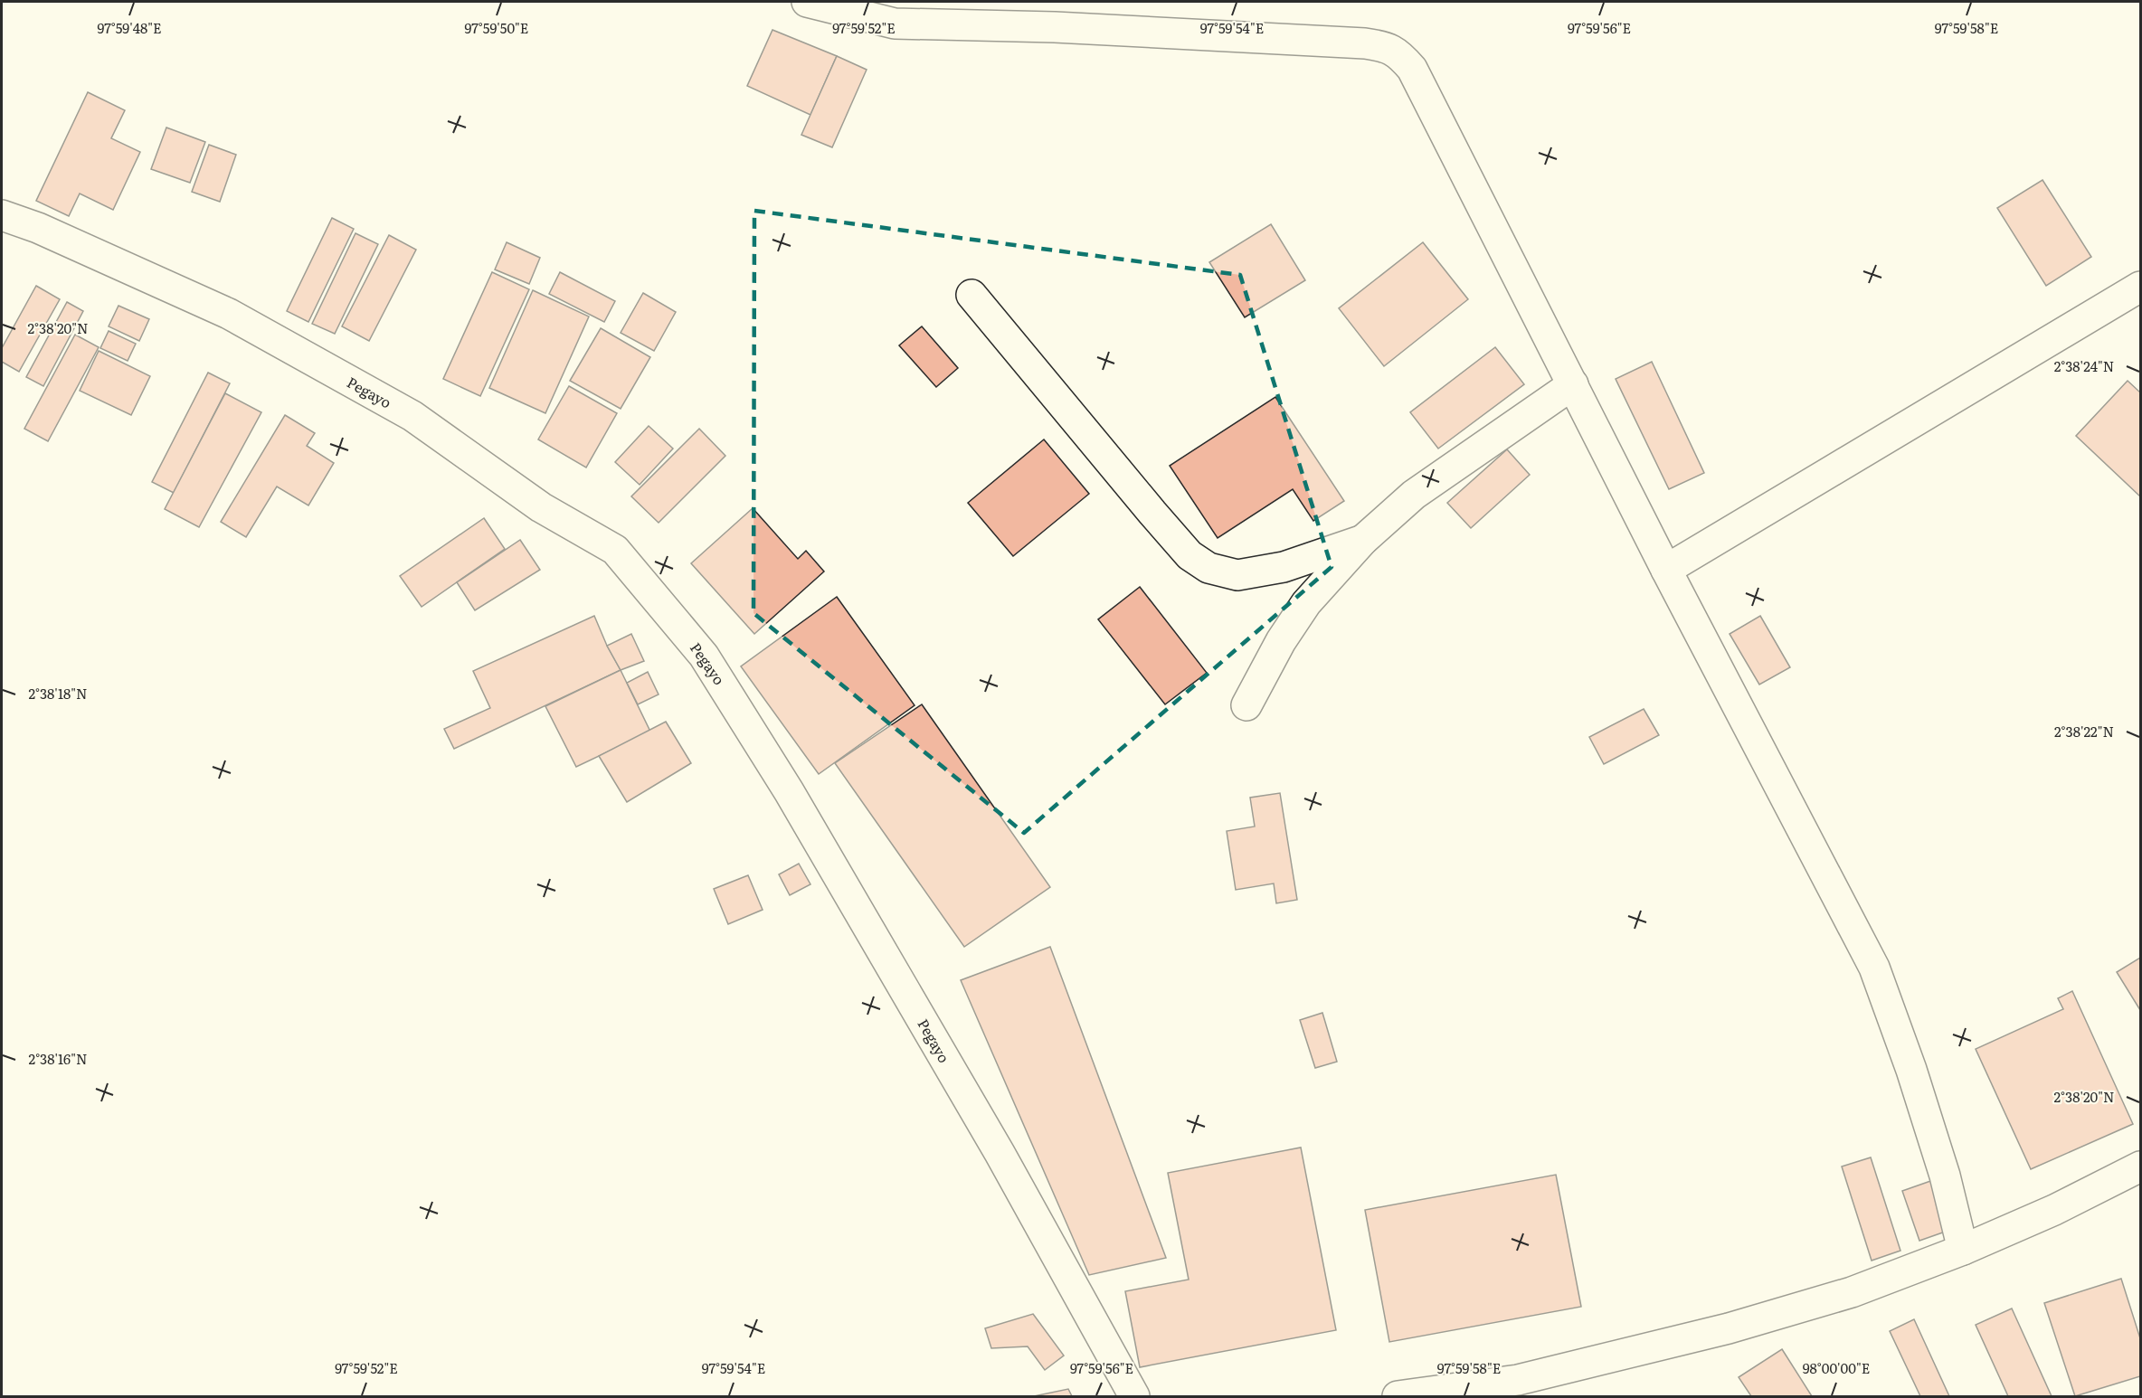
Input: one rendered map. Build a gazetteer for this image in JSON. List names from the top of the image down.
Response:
{
  "streets": {
    "street": ["Pegayo"]
  },
  "coordinates": [
    "97°59'48\"E",
    "97°59'50\"E",
    "97°59'52\"E",
    "97°59'54\"E",
    "97°59'56\"E",
    "97°59'58\"E",
    "2°38'20\"N",
    "2°38'24\"N",
    "2°38'18\"N",
    "2°38'22\"N",
    "2°38'16\"N",
    "98°00'00\"E"
  ]
}
